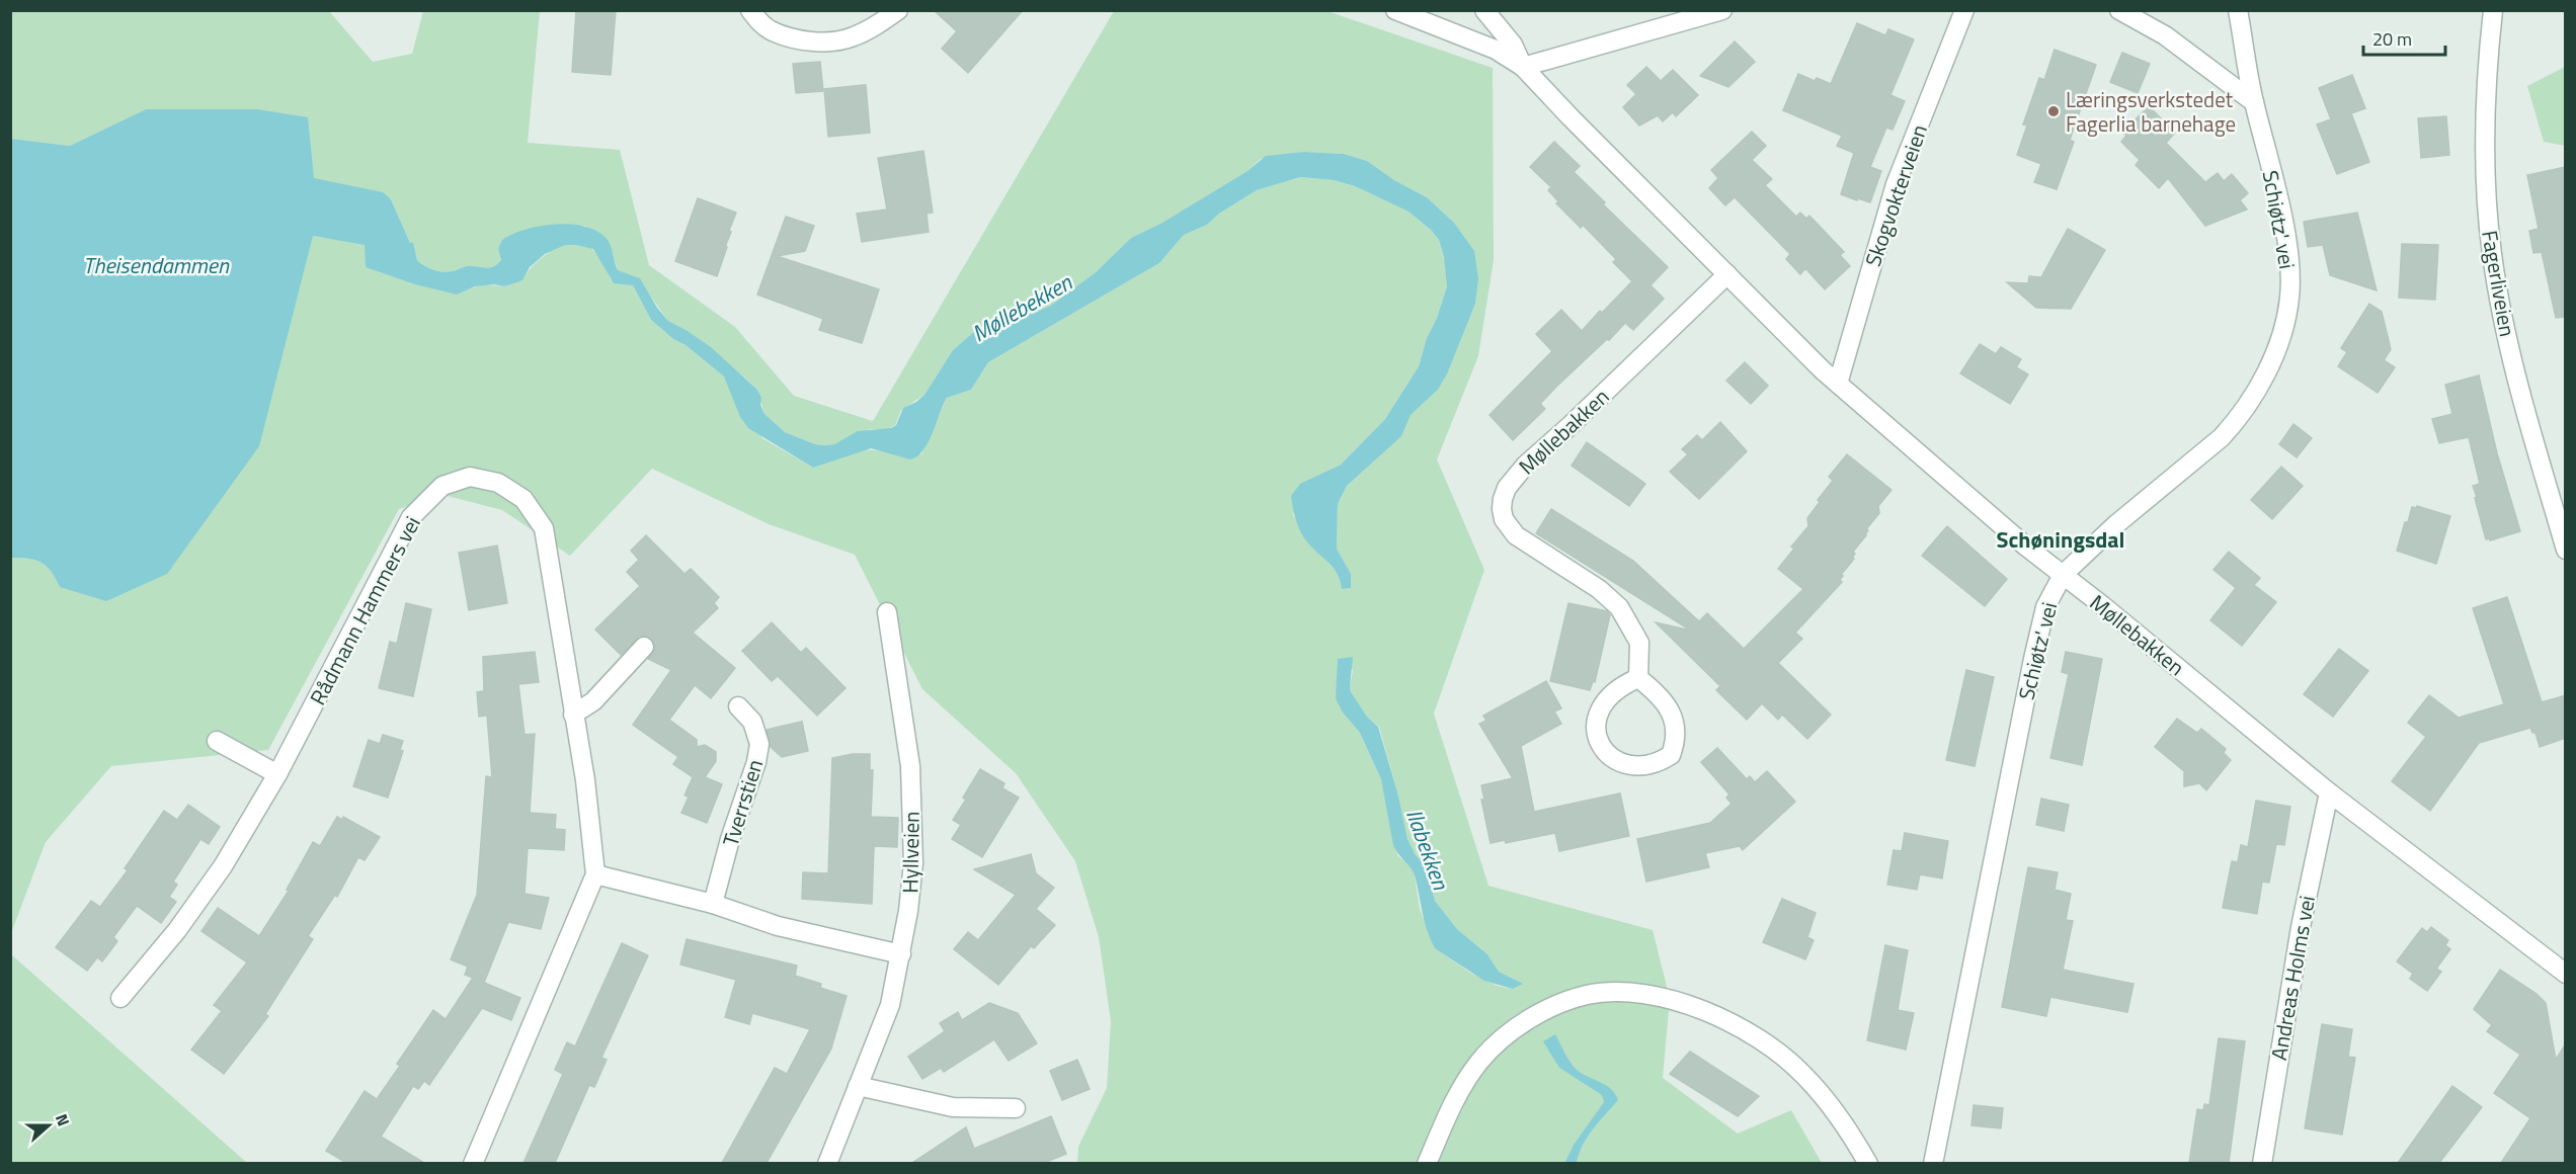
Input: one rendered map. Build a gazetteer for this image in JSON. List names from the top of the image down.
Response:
{
  "streets": {
    "street": [
      "Skogvokterveien",
      "Schiøtz' vei",
      "Fagerliveien",
      "Møllebakken",
      "Rådmann Hammers vei",
      "Tverrstien",
      "Hyllveien",
      "Andreas Holms vei"
    ]
  },
  "crossings": [
    ["Skogvokterveien", "Møllebakken"],
    ["Schiøtz' vei", "Møllebakken"],
    ["Møllebakken", "Andreas Holms vei"]
  ],
  "districts": ["Schøningsdal"],
  "water": ["Theisendammen", "Møllebekken", "Ilabekken"],
  "places": ["Læringsverkstedet Fagerlia barnehage"],
  "scale_bar": "20 m",
  "north": "right"
}
